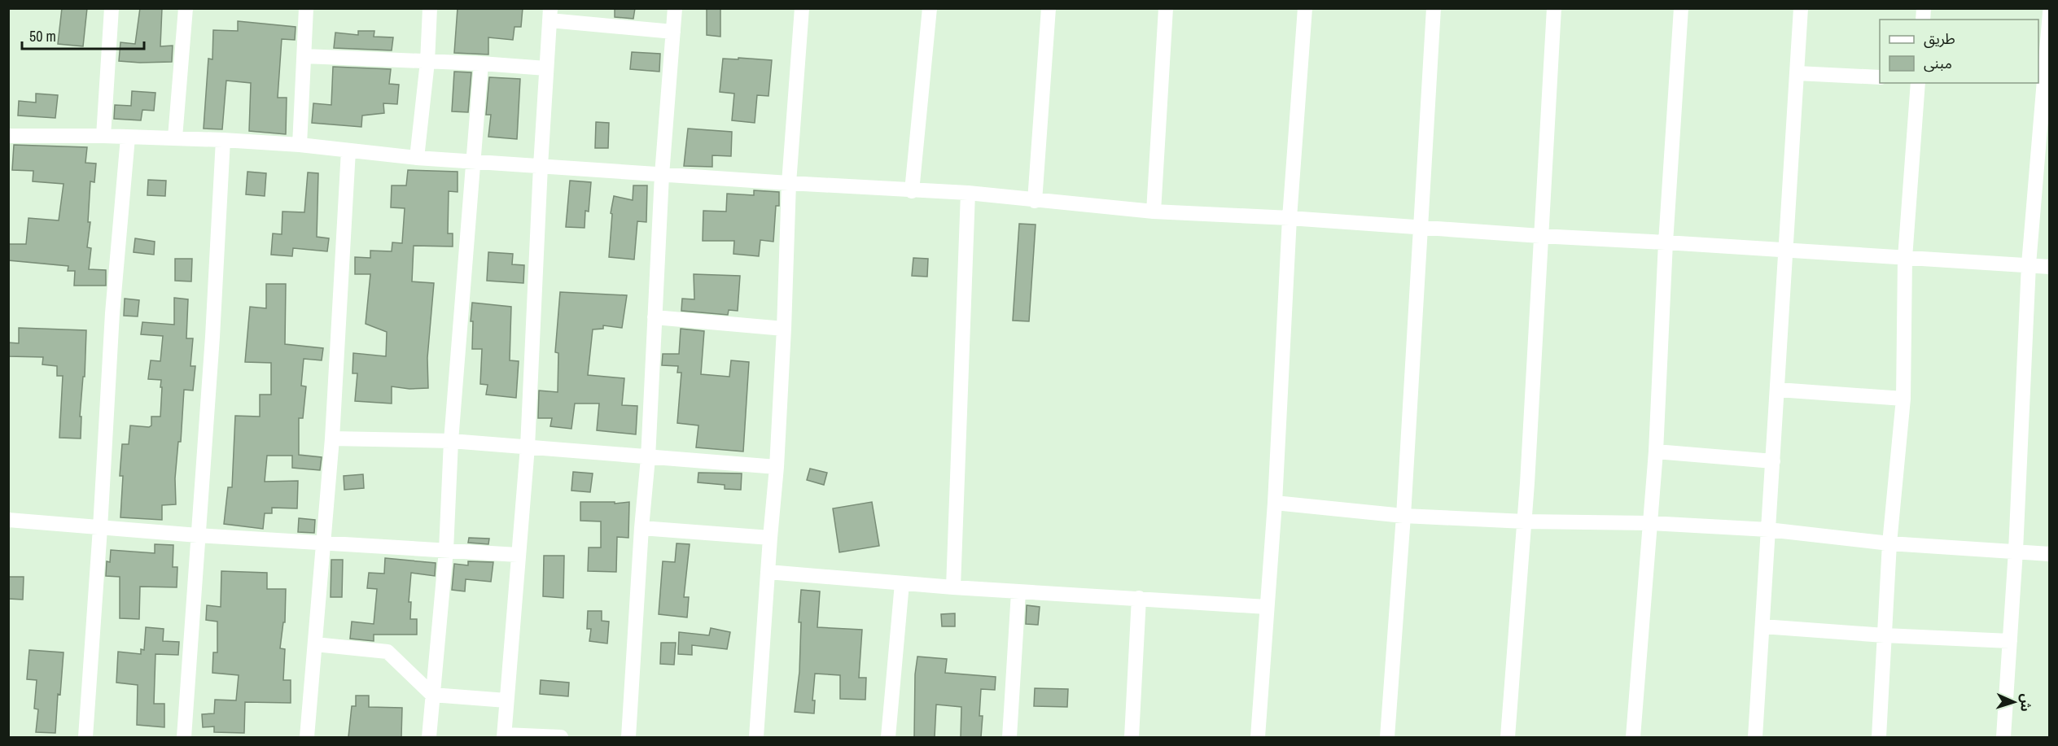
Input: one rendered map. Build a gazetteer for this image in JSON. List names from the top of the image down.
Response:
{
  "legend": ["طريق", "مبنى"],
  "scale_bar": "50 m",
  "north": "right"
}
